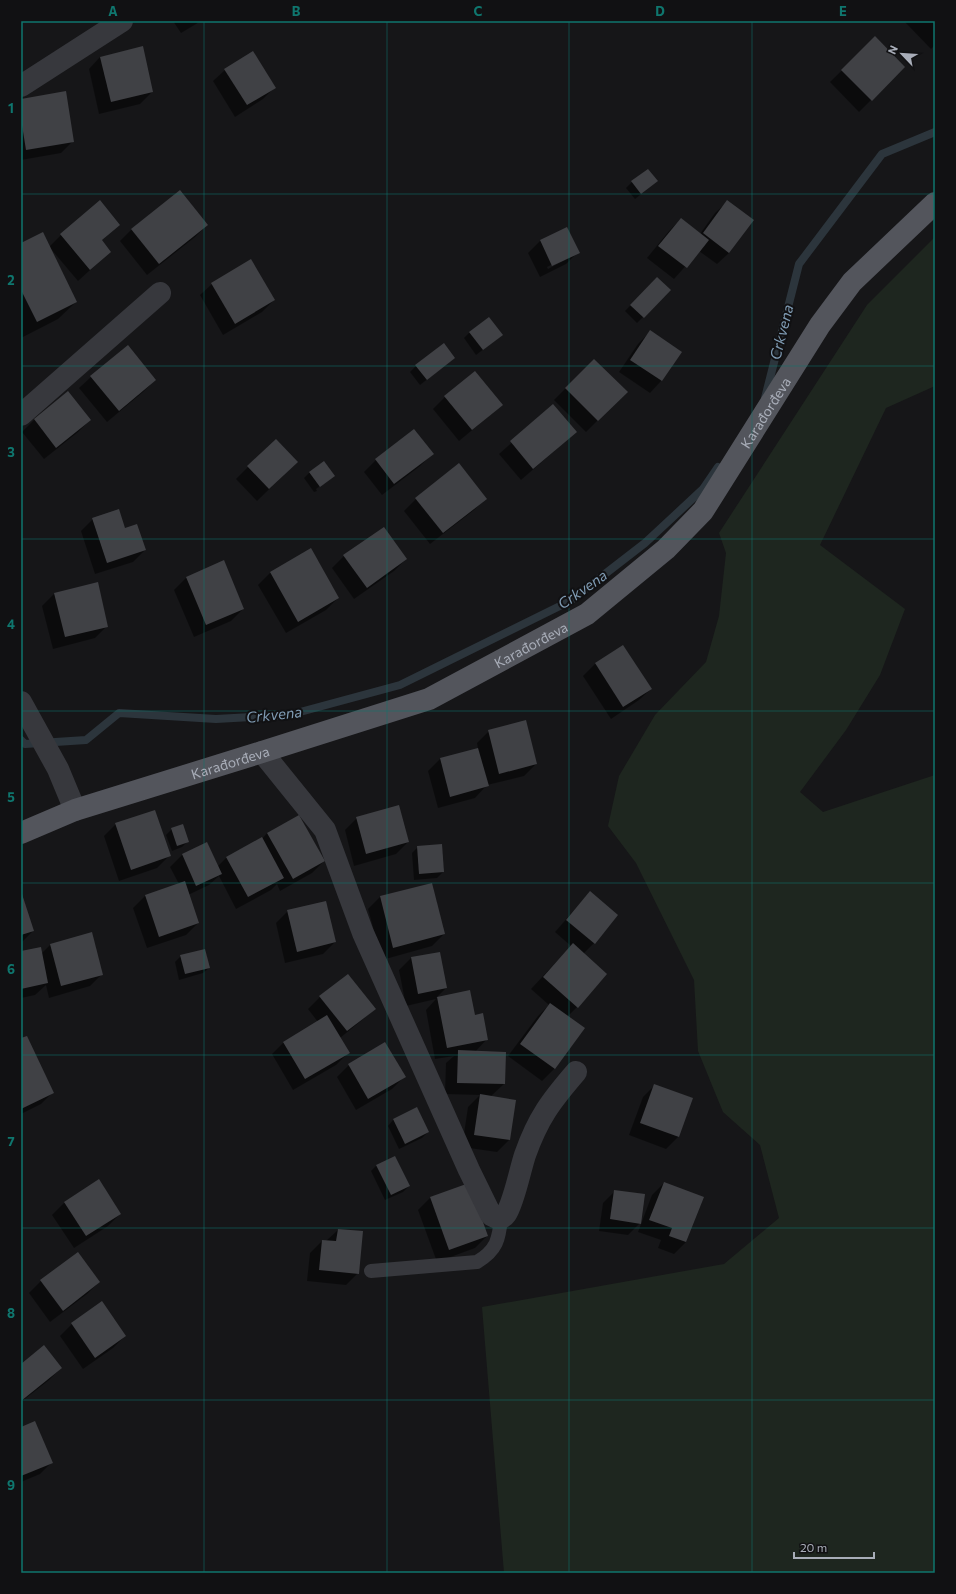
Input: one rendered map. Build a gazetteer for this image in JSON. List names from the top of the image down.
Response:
{
  "streets": {
    "main road": ["Karađorđeva"]
  },
  "water": ["Crkvena"],
  "scale_bar": "20 m",
  "north": "top left",
  "grid": {
    "columns": [
      "A",
      "B",
      "C",
      "D",
      "E"
    ],
    "rows": [
      "1",
      "2",
      "3",
      "4",
      "5",
      "6",
      "7",
      "8",
      "9"
    ]
  }
}
